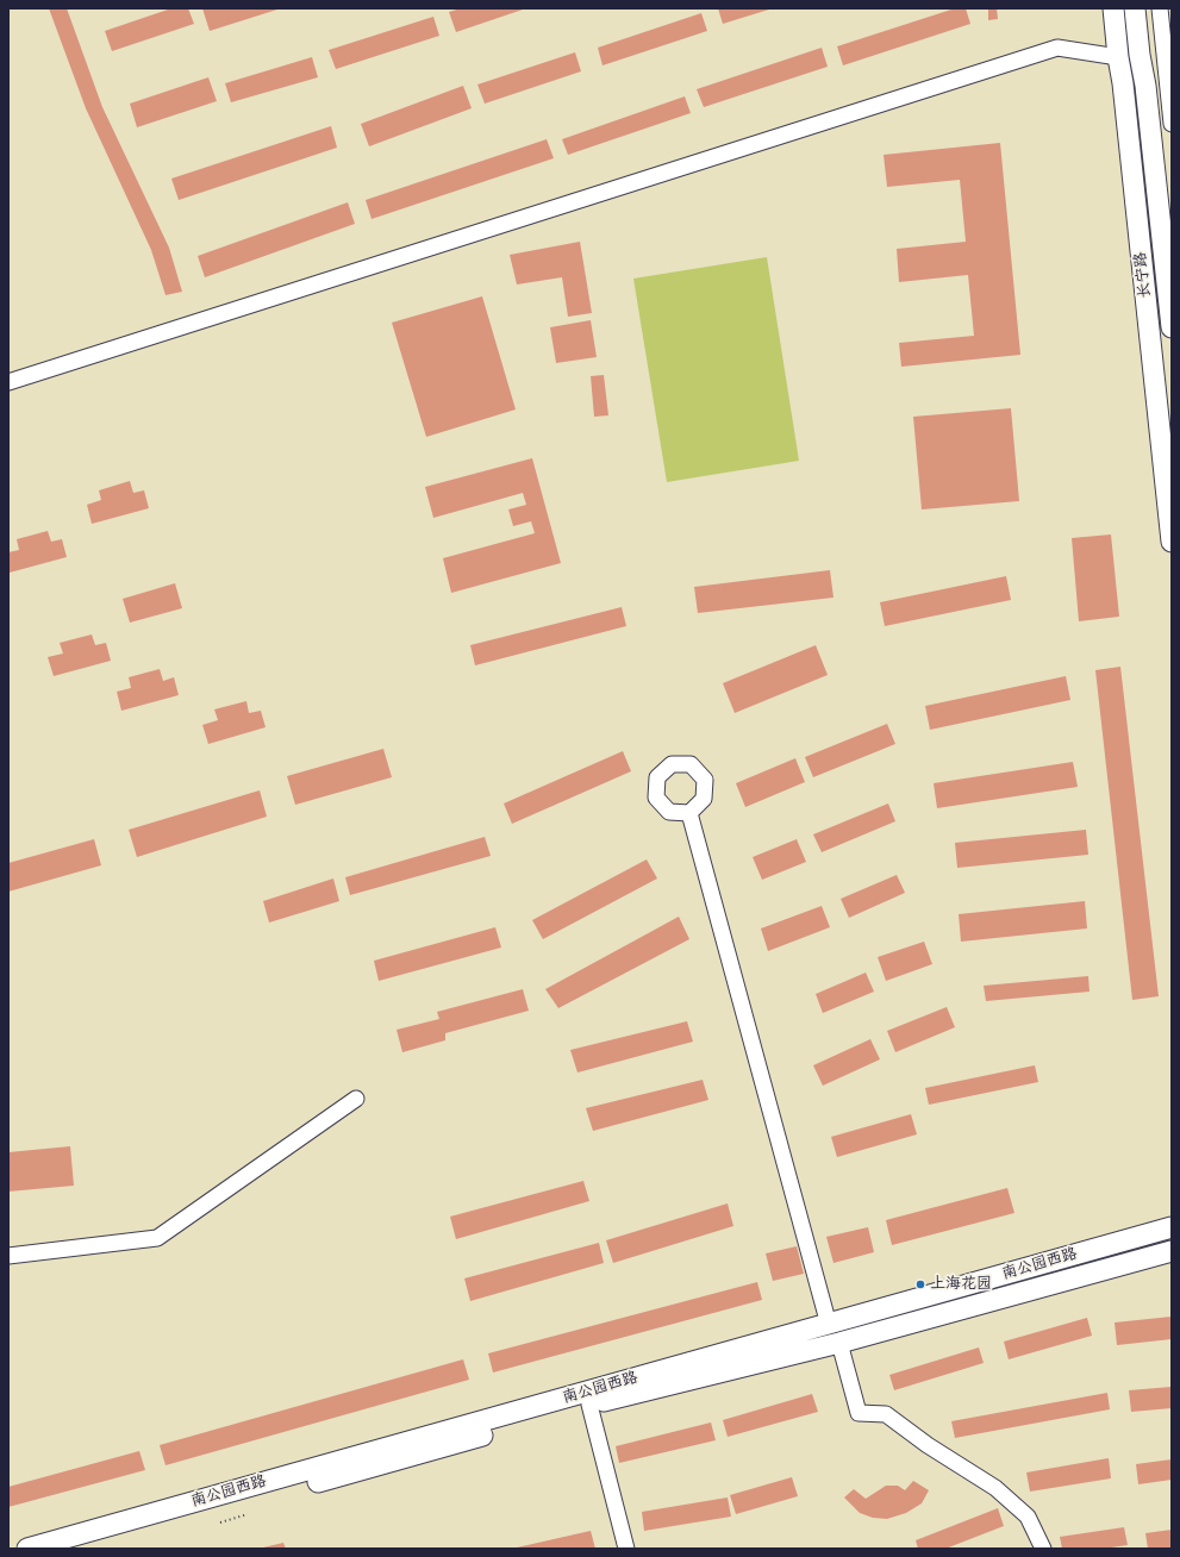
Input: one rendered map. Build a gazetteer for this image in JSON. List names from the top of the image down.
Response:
{
  "streets": {
    "main road": ["长宁路", "南公园西路"]
  },
  "places": ["上海花园"]
}
